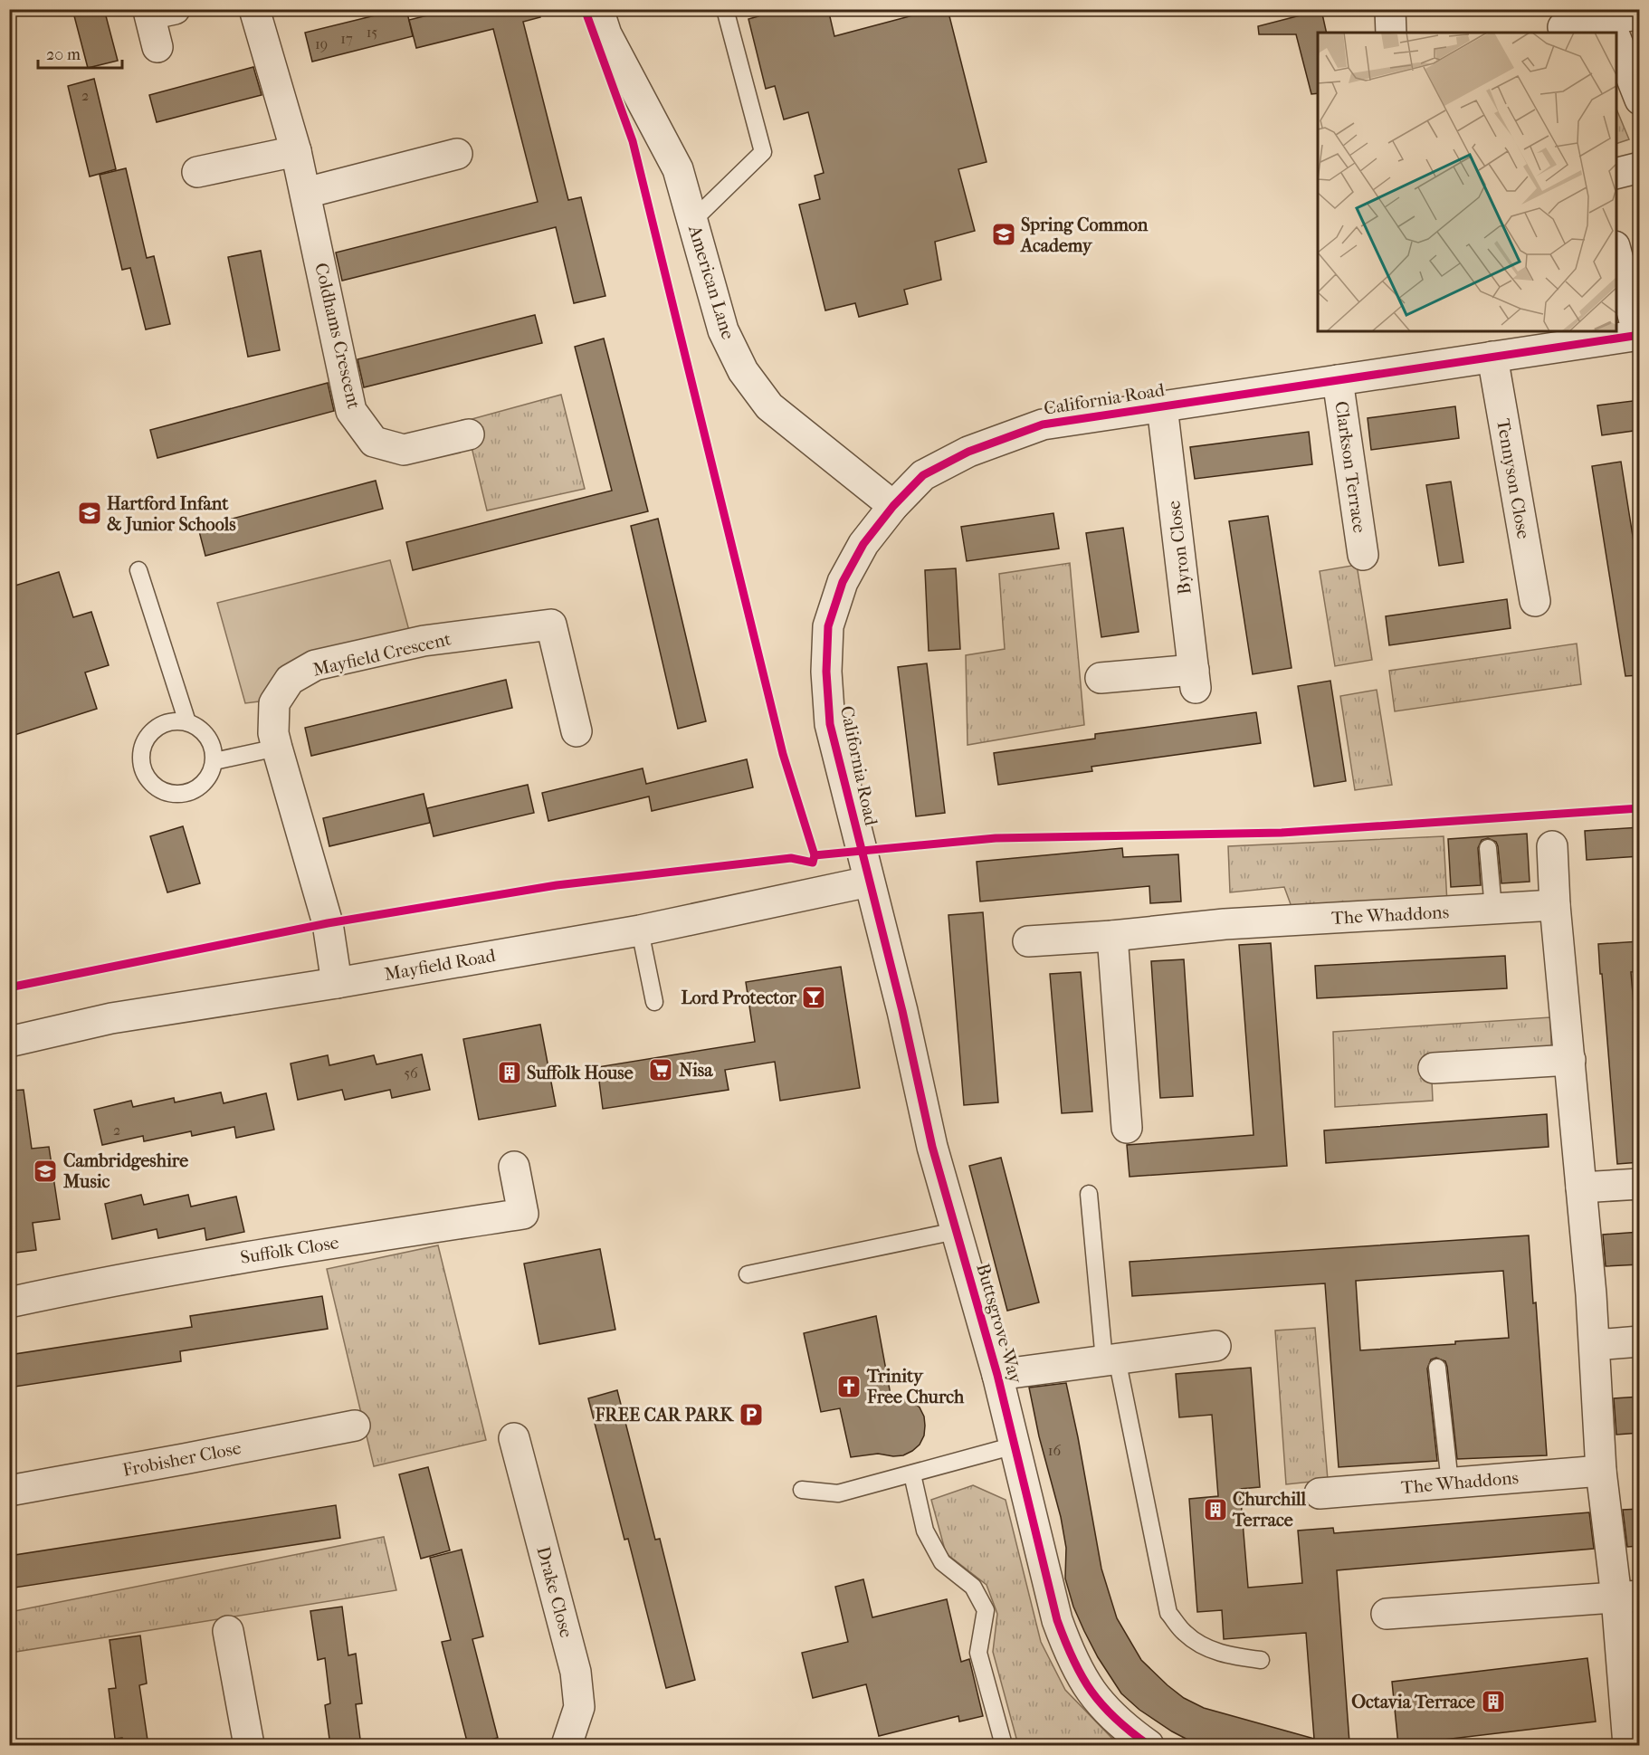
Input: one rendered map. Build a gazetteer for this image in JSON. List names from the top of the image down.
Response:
{
  "streets": {
    "street": [
      "American Lane",
      "Coldhams Crescent",
      "California Road",
      "Clarkson Terrace",
      "Tennyson Close",
      "Byron Close",
      "Mayfield Crescent",
      "The Whaddons",
      "Mayfield Road",
      "Suffolk Close",
      "Buttsgrove Way",
      "Frobisher Close",
      "Drake Close"
    ]
  },
  "crossings": [
    ["American Lane", "California Road"],
    ["California Road", "Clarkson Terrace"],
    ["California Road", "Tennyson Close"],
    ["California Road", "Byron Close"],
    ["California Road", "Mayfield Road"],
    ["California Road", "Buttsgrove Way"],
    ["Mayfield Crescent", "Mayfield Road"],
    ["Mayfield Road", "Buttsgrove Way"]
  ],
  "places": {
    "school or university": ["Spring Common Academy", "Hartford Infant & Junior Schools", "Cambridgeshire Music"],
    "bar": ["Lord Protector"],
    "supermarket": ["Nisa"],
    "building": ["Suffolk House", "Churchill Terrace", "Octavia Terrace"],
    "church": ["Trinity Free Church"],
    "parking": ["FREE CAR PARK"]
  },
  "house_numbers": [
    "15",
    "17",
    "19",
    "2",
    "56",
    "2",
    "16"
  ],
  "scale_bar": "20 m"
}
